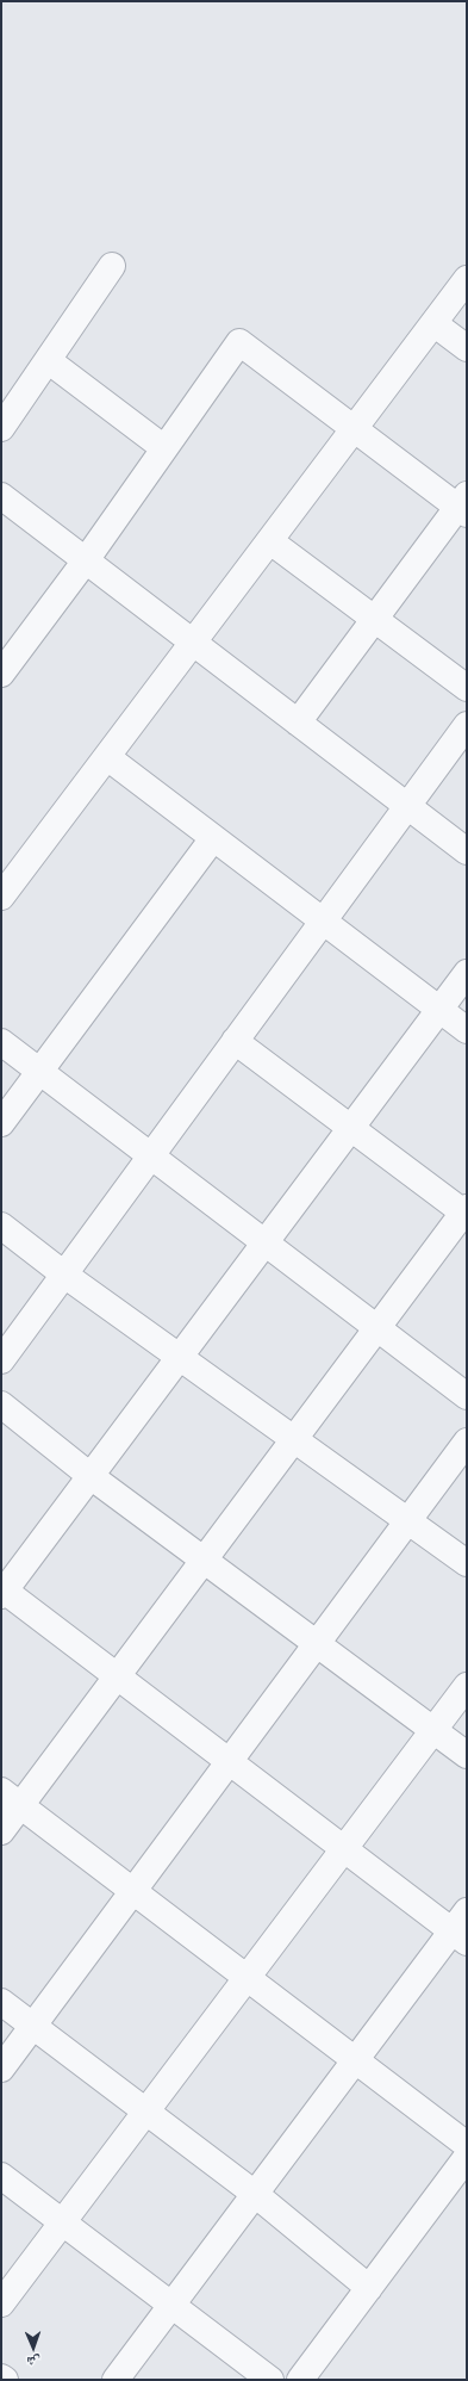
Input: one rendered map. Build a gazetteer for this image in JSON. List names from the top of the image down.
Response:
{
  "north": "bottom"
}
